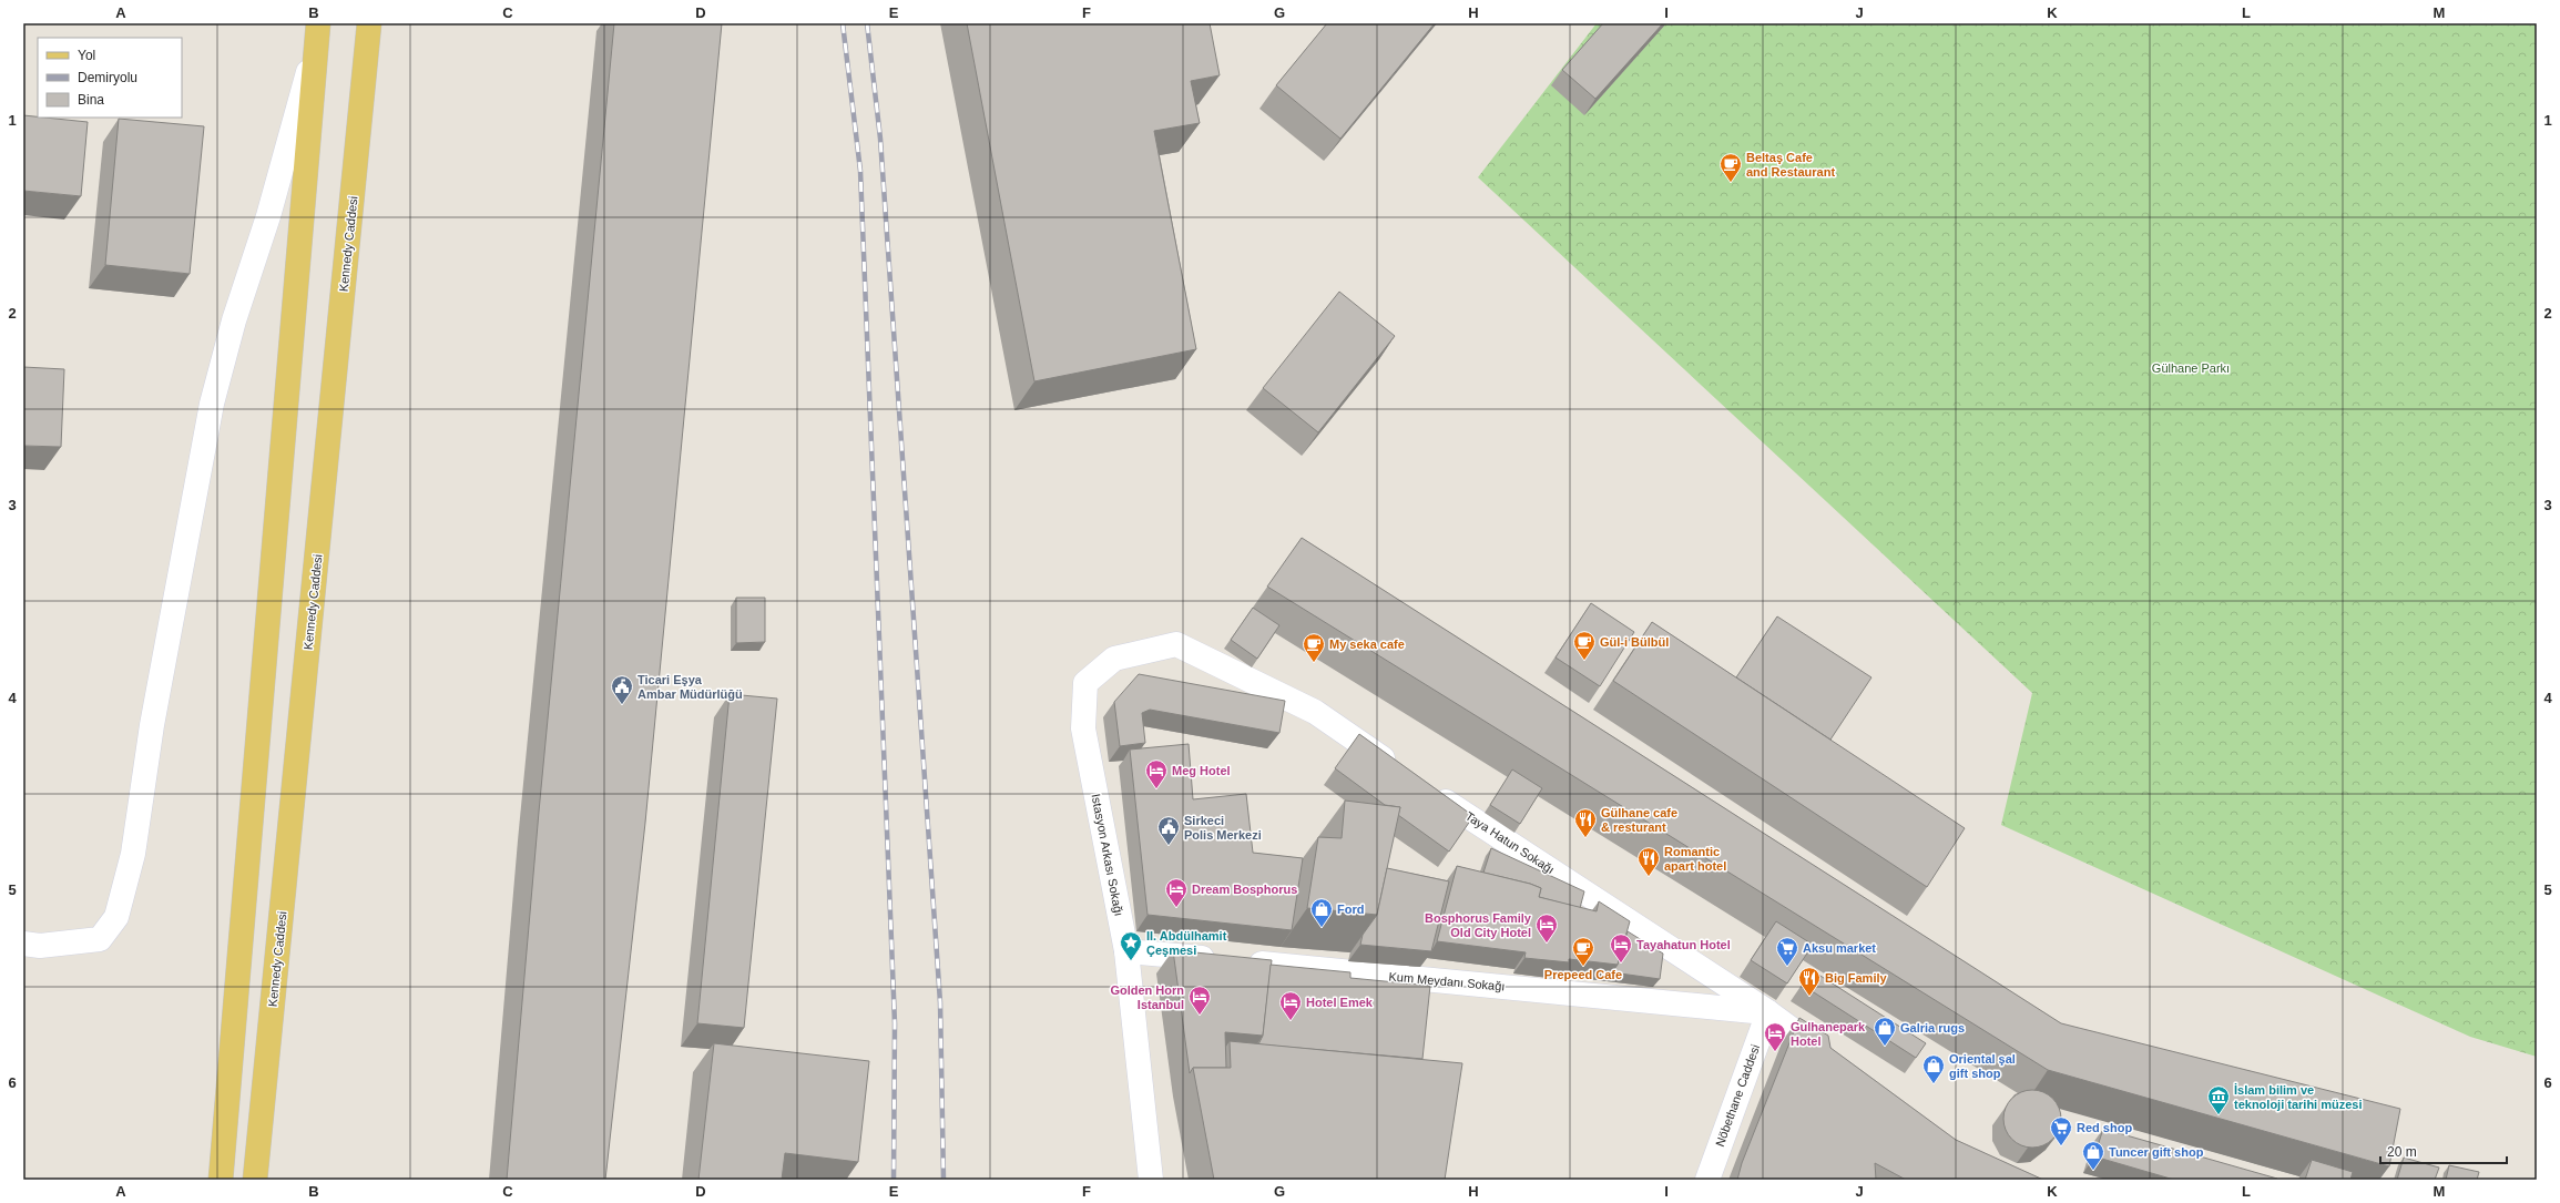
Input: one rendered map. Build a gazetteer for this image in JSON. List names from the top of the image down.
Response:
{
  "streets": {
    "main road": ["Kennedy Caddesi"],
    "street": [
      "Taya Hatun Sokağı",
      "Istasyon Arkası Sokağı",
      "Kum Meydanı Sokağı",
      "Nöbethane Caddesi"
    ]
  },
  "crossings": [
    ["Taya Hatun Sokağı", "Kum Meydanı Sokağı"],
    ["Taya Hatun Sokağı", "Nöbethane Caddesi"],
    ["Istasyon Arkası Sokağı", "Kum Meydanı Sokağı"],
    ["Kum Meydanı Sokağı", "Nöbethane Caddesi"]
  ],
  "parks": ["Gülhane Parkı"],
  "places": {
    "cafe": [
      "Beltaş Cafe and Restaurant",
      "Gül-i Bülbül",
      "My seka cafe",
      "Prepeed Cafe"
    ],
    "public building": ["Ticari Eşya Ambar Müdürlüğü", "Sirkeci Polis Merkezi"],
    "hotel": [
      "Meg Hotel",
      "Dream Bosphorus",
      "Bosphorus Family Old City Hotel",
      "Tayahatun Hotel",
      "Golden Horn Istanbul",
      "Hotel Emek",
      "Gulhanepark Hotel"
    ],
    "restaurant": ["Gülhane cafe & resturant", "Romantic apart hotel", "Big Family"],
    "shop": [
      "Ford",
      "Galria rugs",
      "Oriental şal gift shop",
      "Tuncer gift shop"
    ],
    "place": ["II. Abdülhamit Çeşmesi"],
    "supermarket": ["Aksu market", "Red shop"],
    "museum": ["İslam bilim ve teknoloji tarihi müzesi"]
  },
  "legend": ["Yol", "Demiryolu", "Bina"],
  "scale_bar": "20 m",
  "grid": {
    "columns": [
      "A",
      "B",
      "C",
      "D",
      "E",
      "F",
      "G",
      "H",
      "I",
      "J",
      "K",
      "L",
      "M"
    ],
    "rows": [
      "1",
      "2",
      "3",
      "4",
      "5",
      "6"
    ]
  }
}
